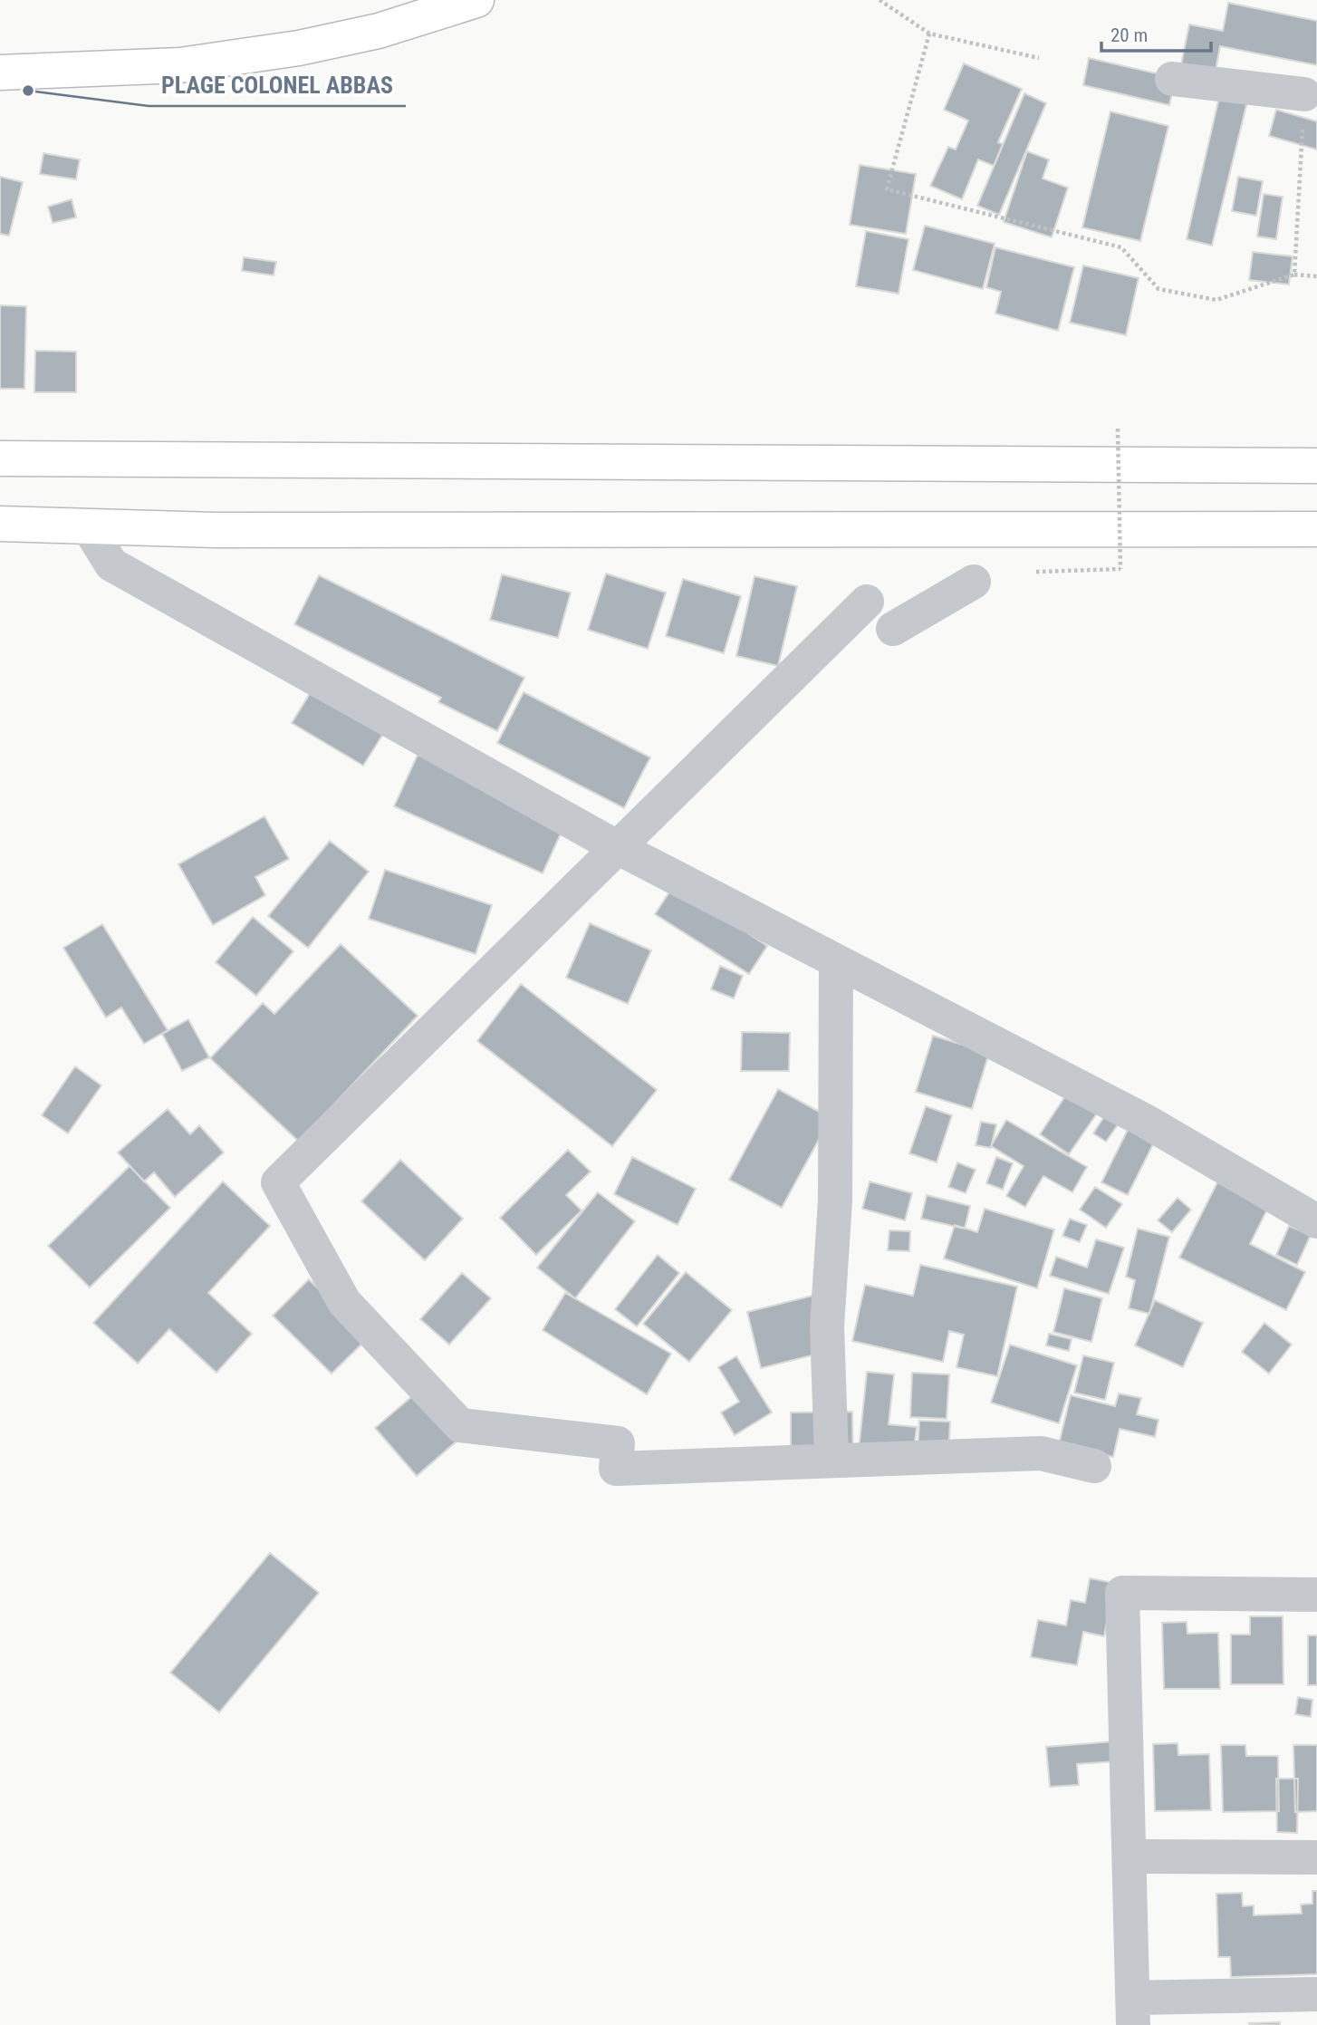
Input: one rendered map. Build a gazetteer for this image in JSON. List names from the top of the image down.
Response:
{
  "places": ["PLAGE COLONEL ABBAS"],
  "scale_bar": "20 m"
}
